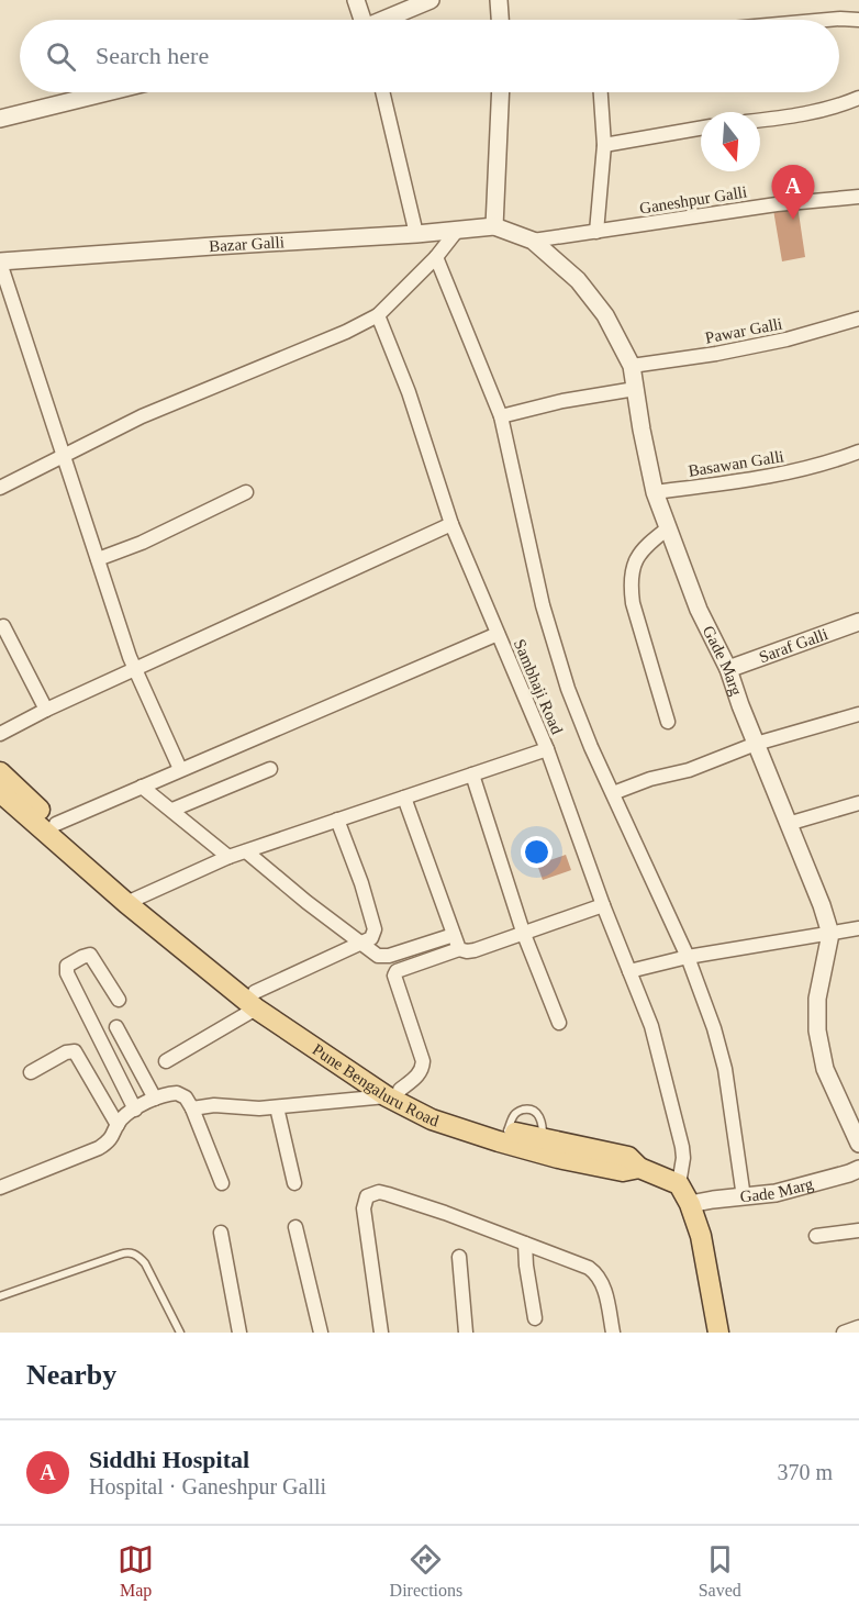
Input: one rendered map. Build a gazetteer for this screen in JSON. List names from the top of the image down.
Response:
{
  "streets": {
    "main road": ["Pune Bengaluru Road"],
    "street": [
      "Ganeshpur Galli",
      "Bazar Galli",
      "Pawar Galli",
      "Basawan Galli",
      "Saraf Galli",
      "Gade Marg",
      "Sambhaji Road"
    ]
  },
  "crossings": [
    ["Ganeshpur Galli", "Gade Marg"],
    ["Bazar Galli", "Gade Marg"],
    ["Pawar Galli", "Gade Marg"],
    ["Basawan Galli", "Gade Marg"],
    ["Saraf Galli", "Gade Marg"],
    ["Sambhaji Road", "Pune Bengaluru Road"]
  ],
  "north": "bottom",
  "page": {
    "search": "Search here",
    "pins": "A",
    "heading": "Nearby",
    "list": [
      {
        "mark": "A",
        "name": "Siddhi Hospital",
        "note": "Hospital · Ganeshpur Galli",
        "value": "370 m"
      }
    ],
    "nav": ["Map", "Directions", "Saved"]
  }
}
